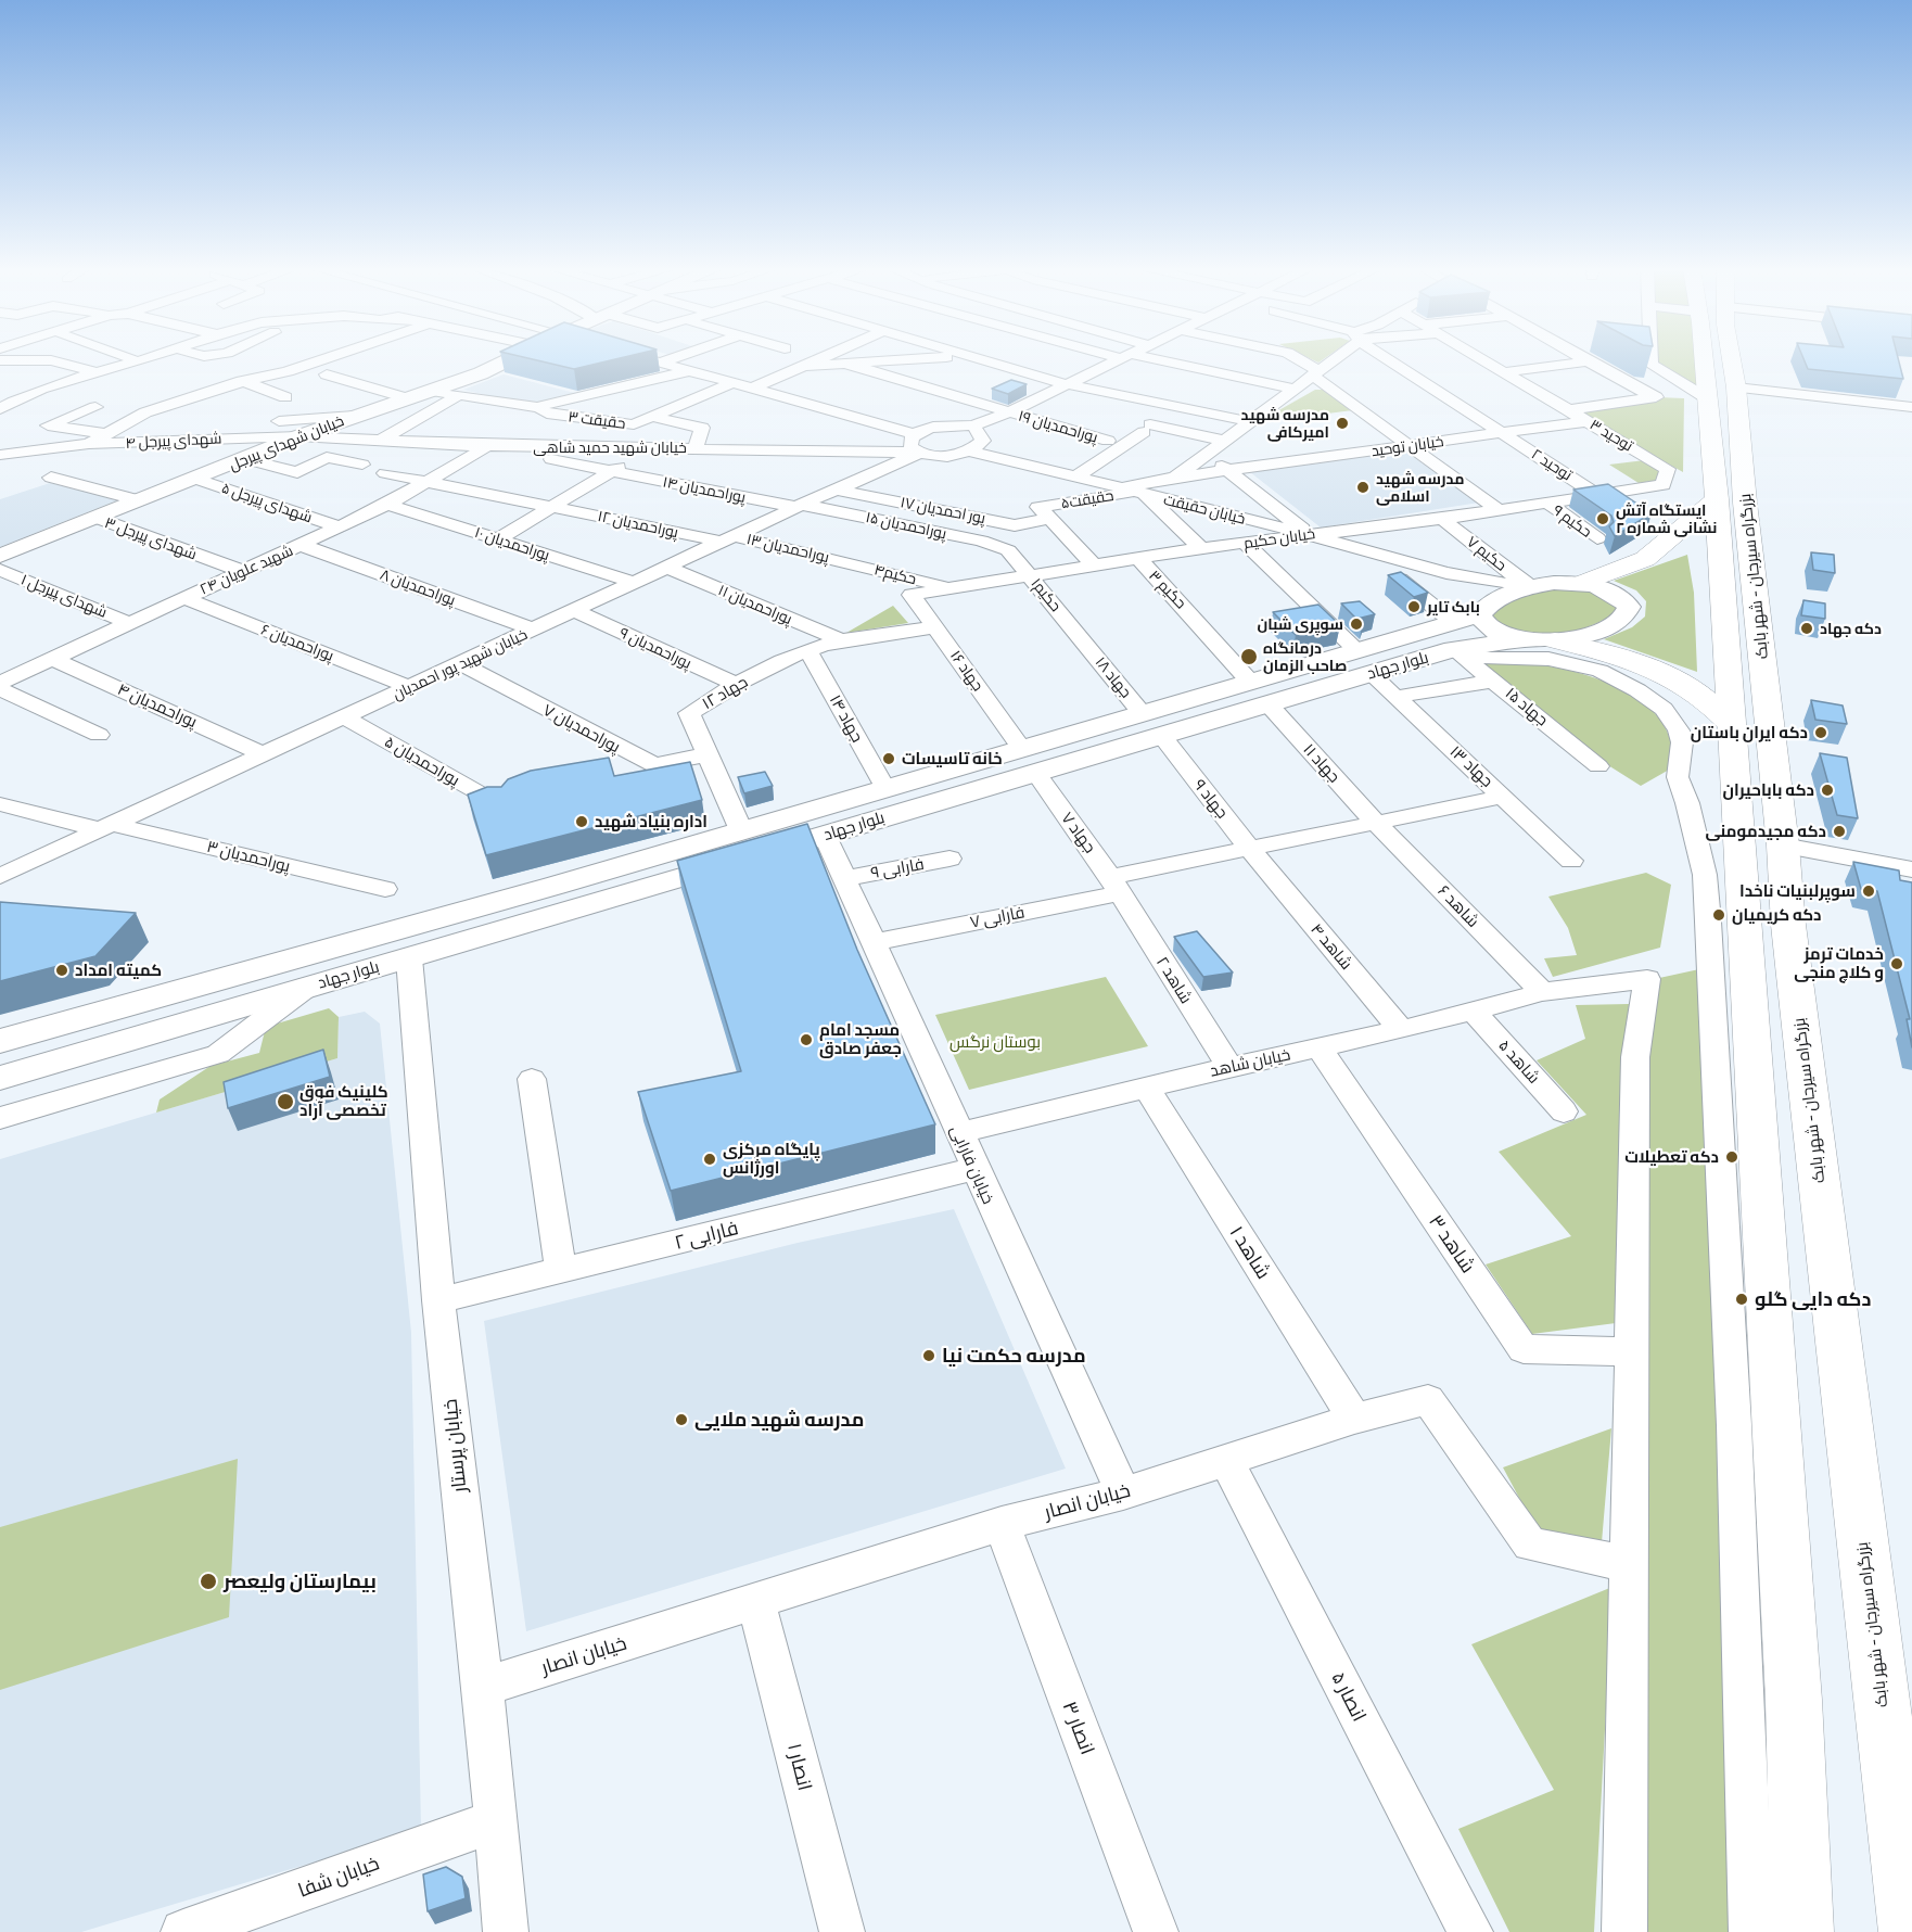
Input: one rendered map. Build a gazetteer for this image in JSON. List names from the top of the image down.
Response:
{
  "streets": {
    "highway": ["بزرگراه سیرجان - شهر بابک"],
    "main road": ["خیابان شهدای پیرجل", "بلوار جهاد"],
    "street": [
      "حقیقت ۳",
      "پوراحمدیان ۱۹",
      "توحید ۳",
      "شهدای پیرجل ۴",
      "خیابان توحید",
      "خیابان شهید حمید شاهی",
      "توحید ۲",
      "پوراحمدیان ۱۴",
      "حقیقت۵",
      "شهدای پیرجل ۵",
      "خیابان حقیقت",
      "پور احمدیان ۱۷",
      "حکیم ۹",
      "پوراحمدیان ۱۲",
      "پوراحمدیان ۱۵",
      "شهدای پیرجل ۳",
      "خیابان حکیم",
      "پوراحمدیان ۱۰",
      "پوراحمدیان ۱۳",
      "حکیم ۷",
      "شهید علویان ۲۴",
      "حکیم۴",
      "پوراحمدیان ۸",
      "حکیم ۳",
      "حکیم۱",
      "شهدای ‍‍‍‍‍‍پیرجل ۱",
      "پوراحمدیان ۱۱",
      "پوراحمدیان ۶",
      "پوراحمدیان ۹",
      "خیابان شهید پور احمدیان",
      "جهاد ۱۶",
      "جهاد ۱۸",
      "جهاد ۱۲",
      "پوراحمدیان ۴",
      "جهاد ۱۵",
      "جهاد ۱۴",
      "پوراحمدیان ۷",
      "پوراحمدیان ۵",
      "جهاد ۱۱",
      "جهاد ۱۳",
      "جهاد ۹",
      "جهاد ۷",
      "پوراحمدیان ۳",
      "فارابی ۹",
      "شاهد ۶",
      "فارابی ۷",
      "شاهد ۴",
      "شاهد ۲",
      "شاهد ۵",
      "خیابان شاهد",
      "خیابان فارابی",
      "فارابی ۲",
      "شاهد ۳",
      "شاهد ۱",
      "خیابان پرستار",
      "خیابان انصار",
      "انصار ۵",
      "انصار ۳",
      "انصار ۱",
      "خیابان شفا"
    ]
  },
  "crossings": [
    ["توحید ۳", "خیابان توحید"],
    ["توحید ۳", "خیابان حکیم"],
    ["شهدای پیرجل ۴", "خیابان شهدای پیرجل"],
    ["شهدای پیرجل ۴", "خیابان شهید حمید شاهی"],
    ["خیابان شهدای پیرجل", "خیابان شهید حمید شاهی"],
    ["خیابان شهدای پیرجل", "شهدای پیرجل ۵"],
    ["خیابان شهدای پیرجل", "شهدای پیرجل ۳"],
    ["خیابان توحید", "توحید ۲"],
    ["خیابان توحید", "حقیقت۵"],
    ["خیابان شهید حمید شاهی", "پوراحمدیان ۱۴"],
    ["خیابان شهید حمید شاهی", "خیابان حقیقت"],
    ["خیابان شهید حمید شاهی", "شهید علویان ۲۴"],
    ["خیابان شهید حمید شاهی", "خیابان شهید پور احمدیان"],
    ["توحید ۲", "خیابان حکیم"],
    ["پوراحمدیان ۱۴", "پوراحمدیان ۱۵"],
    ["پوراحمدیان ۱۴", "خیابان شهید پور احمدیان"],
    ["حقیقت۵", "خیابان حقیقت"],
    ["حقیقت۵", "پور احمدیان ۱۷"],
    ["شهدای پیرجل ۵", "شهید علویان ۲۴"],
    ["خیابان حقیقت", "خیابان حکیم"],
    ["خیابان حقیقت", "حکیم ۷"],
    ["خیابان حقیقت", "خیابان شهید پور احمدیان"],
    ["خیابان حقیقت", "جهاد ۱۵"],
    ["پور احمدیان ۱۷", "خیابان شهید پور احمدیان"],
    ["حکیم ۹", "خیابان حکیم"],
    ["پوراحمدیان ۱۲", "پوراحمدیان ۱۳"],
    ["پوراحمدیان ۱۲", "شهید علویان ۲۴"],
    ["پوراحمدیان ۱۲", "خیابان شهید پور احمدیان"],
    ["پوراحمدیان ۱۵", "حکیم۱"],
    ["پوراحمدیان ۱۵", "خیابان شهید پور احمدیان"],
    ["شهدای پیرجل ۳", "شهید علویان ۲۴"],
    ["خیابان حکیم", "حکیم ۷"],
    ["خیابان حکیم", "حکیم۴"],
    ["خیابان حکیم", "حکیم ۳"],
    ["خیابان حکیم", "حکیم۱"],
    ["خیابان حکیم", "جهاد ۱۶"],
    ["خیابان حکیم", "جهاد ۱۳"],
    ["پوراحمدیان ۱۰", "شهید علویان ۲۴"],
    ["پوراحمدیان ۱۰", "خیابان شهید پور احمدیان"],
    ["پوراحمدیان ۱۳", "حکیم۴"],
    ["پوراحمدیان ۱۳", "خیابان شهید پور احمدیان"],
    ["شهید علویان ۲۴", "پوراحمدیان ۸"],
    ["شهید علویان ۲۴", "شهدای ‍‍‍‍‍‍پیرجل ۱"],
    ["شهید علویان ۲۴", "پوراحمدیان ۶"],
    ["شهید علویان ۲۴", "پوراحمدیان ۴"],
    ["پوراحمدیان ۸", "خیابان شهید پور احمدیان"],
    ["حکیم ۳", "بلوار جهاد"],
    ["حکیم۱", "جهاد ۱۸"],
    ["پوراحمدیان ۱۱", "خیابان شهید پور احمدیان"],
    ["پوراحمدیان ۱۱", "جهاد ۱۲"],
    ["پوراحمدیان ۶", "خیابان شهید پور احمدیان"],
    ["پوراحمدیان ۹", "خیابان شهید پور احمدیان"],
    ["پوراحمدیان ۹", "جهاد ۱۲"],
    ["خیابان شهید پور احمدیان", "پوراحمدیان ۴"],
    ["خیابان شهید پور احمدیان", "پوراحمدیان ۷"],
    ["خیابان شهید پور احمدیان", "پوراحمدیان ۵"],
    ["خیابان شهید پور احمدیان", "پوراحمدیان ۳"],
    ["بلوار جهاد", "جهاد ۱۶"],
    ["بلوار جهاد", "جهاد ۱۸"],
    ["بلوار جهاد", "جهاد ۱۲"],
    ["بلوار جهاد", "جهاد ۱۵"],
    ["بلوار جهاد", "جهاد ۱۴"],
    ["بلوار جهاد", "جهاد ۱۱"],
    ["بلوار جهاد", "جهاد ۱۳"],
    ["بلوار جهاد", "جهاد ۹"],
    ["بلوار جهاد", "جهاد ۷"],
    ["بلوار جهاد", "خیابان فارابی"],
    ["بلوار جهاد", "خیابان پرستار"],
    ["جهاد ۱۶", "جهاد ۱۲"],
    ["جهاد ۱۶", "جهاد ۷"],
    ["جهاد ۱۸", "جهاد ۹"],
    ["جهاد ۱۲", "جهاد ۱۴"],
    ["جهاد ۱۲", "پوراحمدیان ۷"],
    ["جهاد ۱۱", "شاهد ۶"],
    ["جهاد ۱۱", "فارابی ۷"],
    ["جهاد ۱۳", "فارابی ۷"],
    ["جهاد ۹", "فارابی ۷"],
    ["جهاد ۹", "شاهد ۴"],
    ["جهاد ۷", "فارابی ۷"],
    ["جهاد ۷", "شاهد ۲"],
    ["فارابی ۹", "خیابان فارابی"],
    ["شاهد ۶", "فارابی ۷"],
    ["شاهد ۶", "خیابان شاهد"],
    ["فارابی ۷", "شاهد ۴"],
    ["فارابی ۷", "شاهد ۲"],
    ["فارابی ۷", "خیابان فارابی"],
    ["شاهد ۴", "خیابان شاهد"],
    ["شاهد ۲", "خیابان شاهد"],
    ["شاهد ۵", "خیابان شاهد"],
    ["خیابان شاهد", "خیابان فارابی"],
    ["خیابان شاهد", "شاهد ۳"],
    ["خیابان شاهد", "شاهد ۱"],
    ["خیابان فارابی", "فارابی ۲"],
    ["خیابان فارابی", "خیابان انصار"],
    ["فارابی ۲", "خیابان پرستار"],
    ["شاهد ۱", "خیابان انصار"],
    ["خیابان پرستار", "خیابان انصار"],
    ["خیابان پرستار", "خیابان شفا"],
    ["خیابان انصار", "انصار ۵"],
    ["خیابان انصار", "انصار ۳"],
    ["خیابان انصار", "انصار ۱"]
  ],
  "parks": ["بوستان نرگس"],
  "places": [
    "مدرسه شهید امیرکافی",
    "مدرسه شهید اسلامی",
    "ایستگاه آتش نشانی شماره ۲",
    "بابک تایر",
    "سوپری شبان",
    "دکه جهاد",
    "درمانگاه صاحب الزمان",
    "دکه ایران باستان",
    "خانه تاسیسات",
    "دکه باباحیران",
    "اداره بنیاد شهید",
    "دکه مجیدمومنی",
    "سوپرلبنیات ناخدا",
    "دکه کریمیان",
    "خدمات ترمز و کلاچ منجی",
    "کمیته امداد",
    "مسجد امام جعفر صادق",
    "کلینیک فوق تخصصی آراد",
    "دکه تعطیلات",
    "پایگاه مرکزی اورژانس",
    "دکه دایی گلو",
    "مدرسه حکمت نیا",
    "مدرسه شهید ملایی",
    "بیمارستان ولیعصر"
  ]
}
